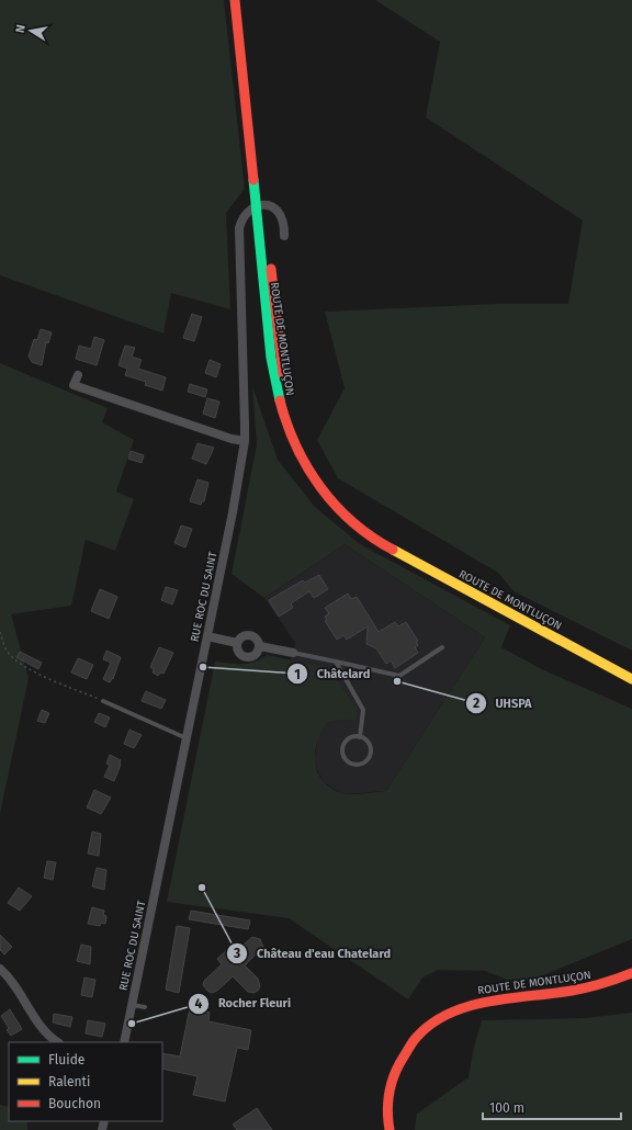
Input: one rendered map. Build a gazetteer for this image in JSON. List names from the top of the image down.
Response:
{
  "streets": {
    "main road": ["ROUTE DE MONTLUÇON"],
    "street": ["RUE ROC DU SAINT"]
  },
  "crossings": [
    ["ROUTE DE MONTLUÇON", "RUE ROC DU SAINT"]
  ],
  "places": [
    "Châtelard",
    "UHSPA",
    "Château d'eau Chatelard",
    "Rocher Fleuri"
  ],
  "legend": ["Fluide", "Ralenti", "Bouchon"],
  "scale_bar": "100 m",
  "north": "left"
}
